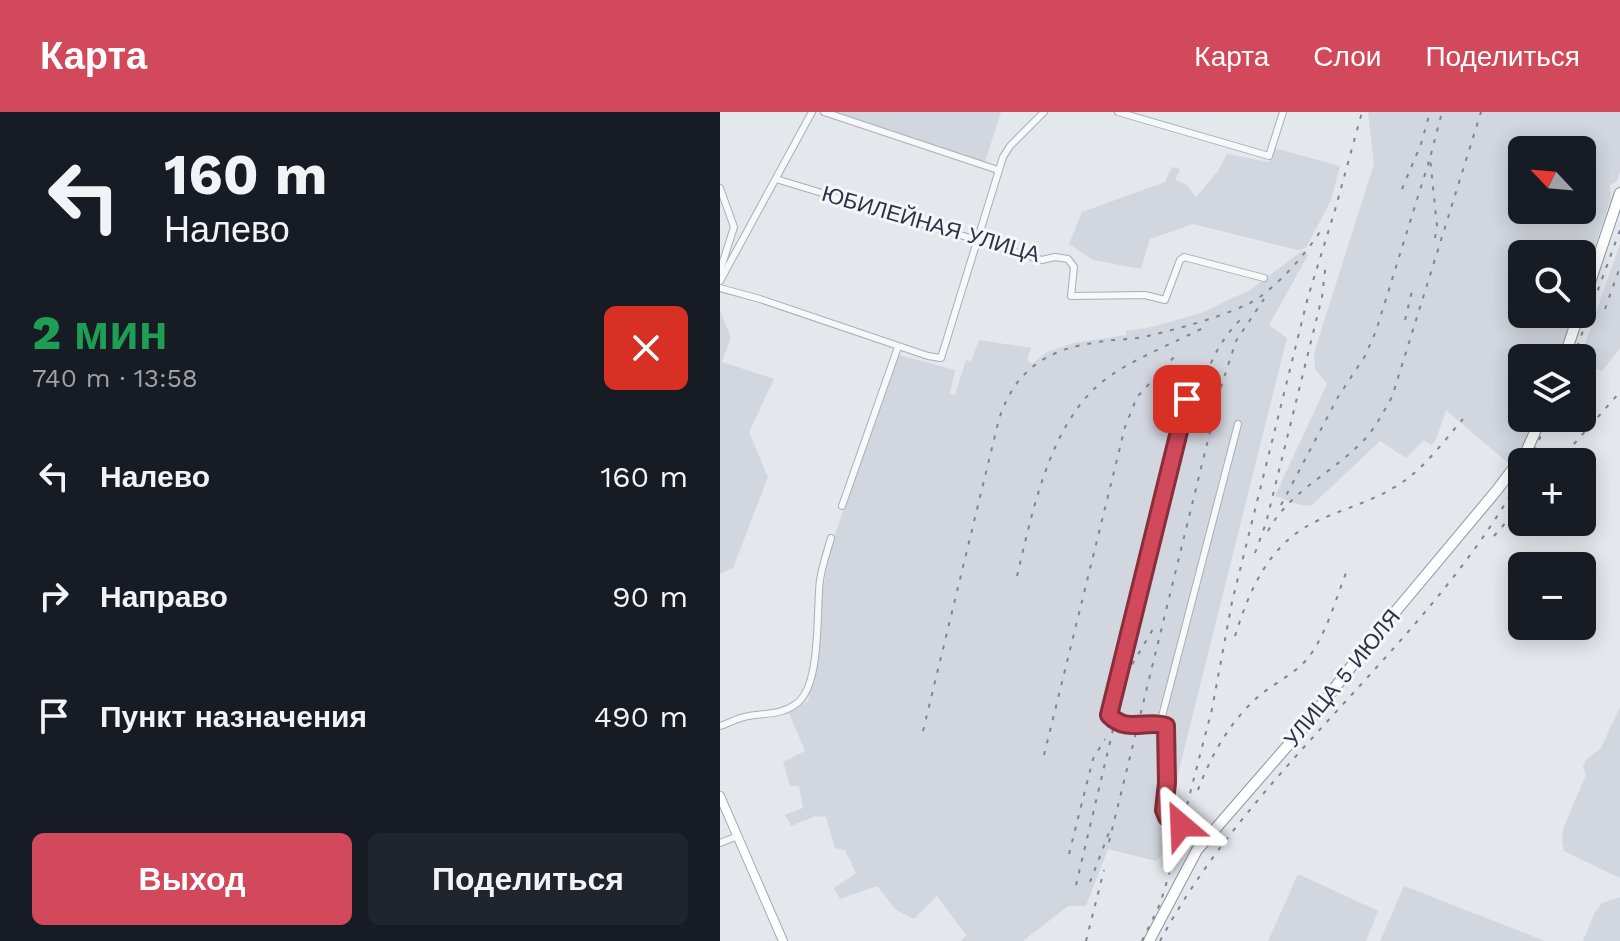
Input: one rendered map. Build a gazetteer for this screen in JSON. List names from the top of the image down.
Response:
{
  "streets": {
    "highway": ["УЛИЦА 5 ИЮЛЯ"],
    "street": ["ЮБИЛЕЙНАЯ УЛИЦА"]
  },
  "north": "top left",
  "page": {
    "header": "Карта",
    "nav": ["Карта", "Слои", "Поделиться"],
    "turn": ["160 m", "Налево"],
    "map_buttons": ["+", "−"],
    "heading": ["2 мин", "740 m · 13:58"],
    "list": [
      {
        "name": "Налево",
        "value": "160 m"
      },
      {
        "name": "Направо",
        "value": "90 m"
      },
      {
        "name": "Пункт назначения",
        "value": "490 m"
      }
    ],
    "buttons": ["Выход", "Поделиться"]
  }
}
